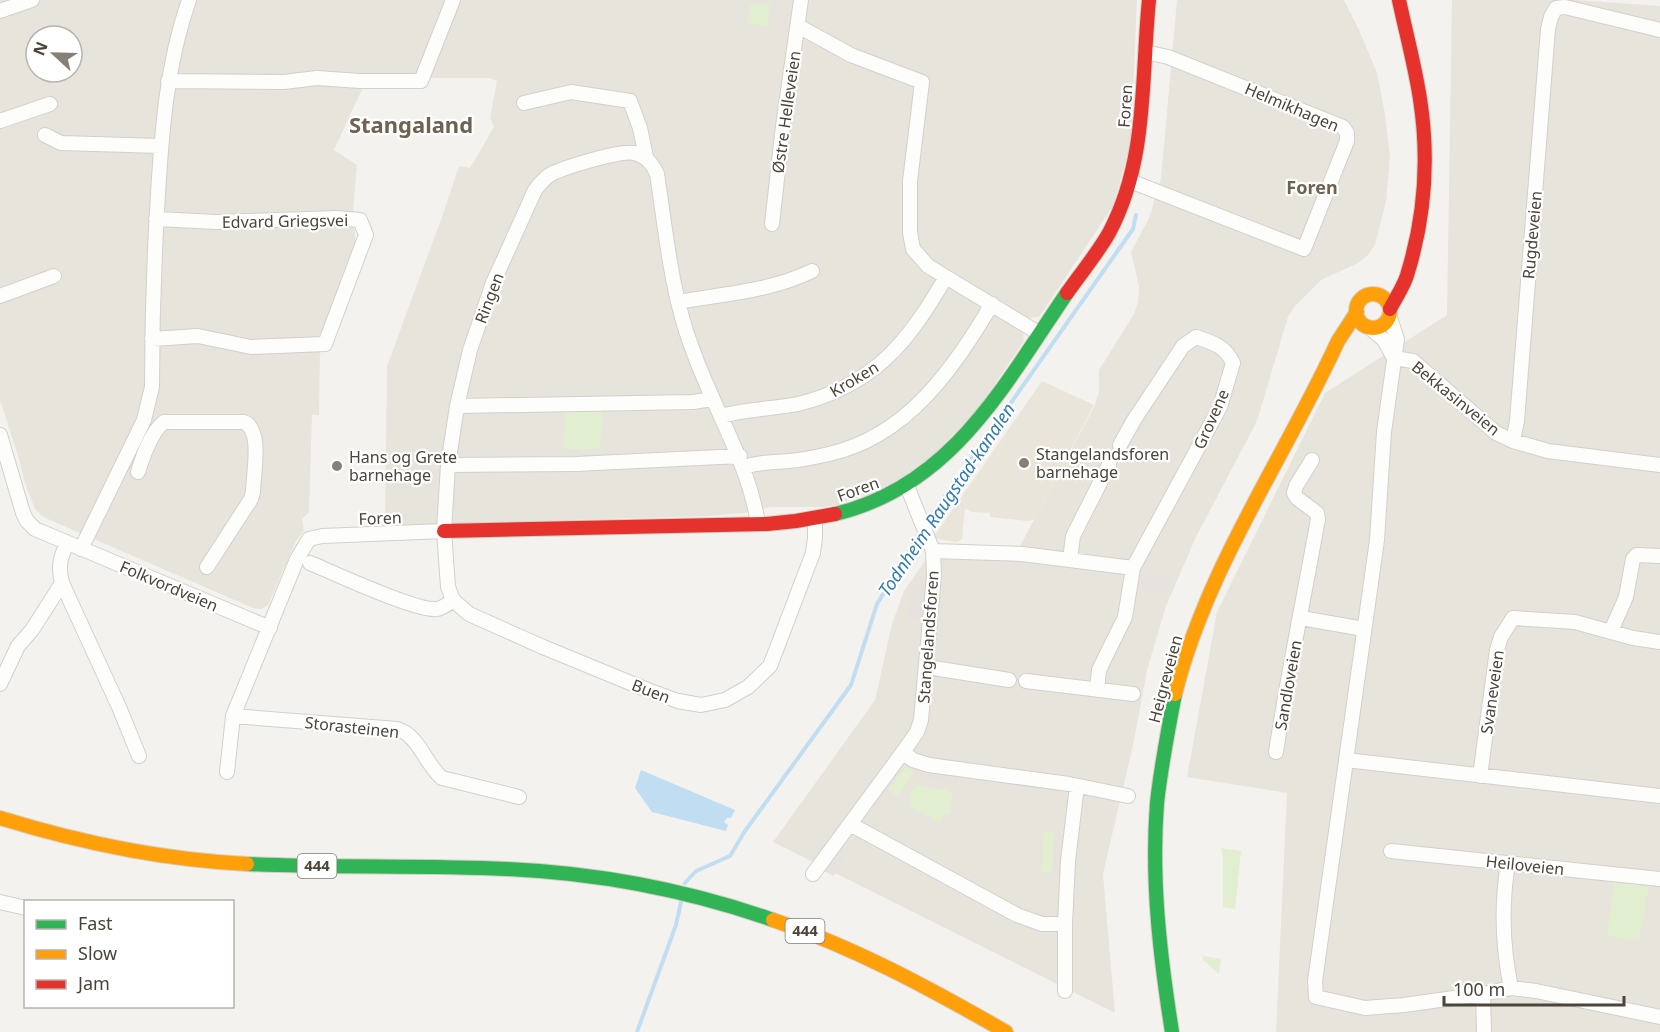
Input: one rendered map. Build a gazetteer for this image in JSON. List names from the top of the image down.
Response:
{
  "streets": {
    "main road": ["Foren", "Heigreveien", "444"],
    "street": [
      "Helmikhagen",
      "Østre Helleveien",
      "Edvard Griegsvei",
      "Rugdeveien",
      "Ringen",
      "Kroken",
      "Bekkasinveien",
      "Grovene",
      "Folkvordveien",
      "Stangelandsforen",
      "Sandloveien",
      "Buen",
      "Svaneveien",
      "Storasteinen",
      "Heiloveien"
    ]
  },
  "crossings": [
    ["Foren", "Helmikhagen"],
    ["Foren", "Ringen"],
    ["Foren", "Folkvordveien"],
    ["Foren", "Stangelandsforen"],
    ["Foren", "Buen"],
    ["Rugdeveien", "Bekkasinveien"]
  ],
  "districts": ["Stangaland", "Foren"],
  "water": ["Todnheim Raugstad-kanalen"],
  "places": ["Stangelandsforen barnehage", "Hans og Grete barnehage"],
  "legend": ["Fast", "Slow", "Jam"],
  "scale_bar": "100 m",
  "north": "left"
}
